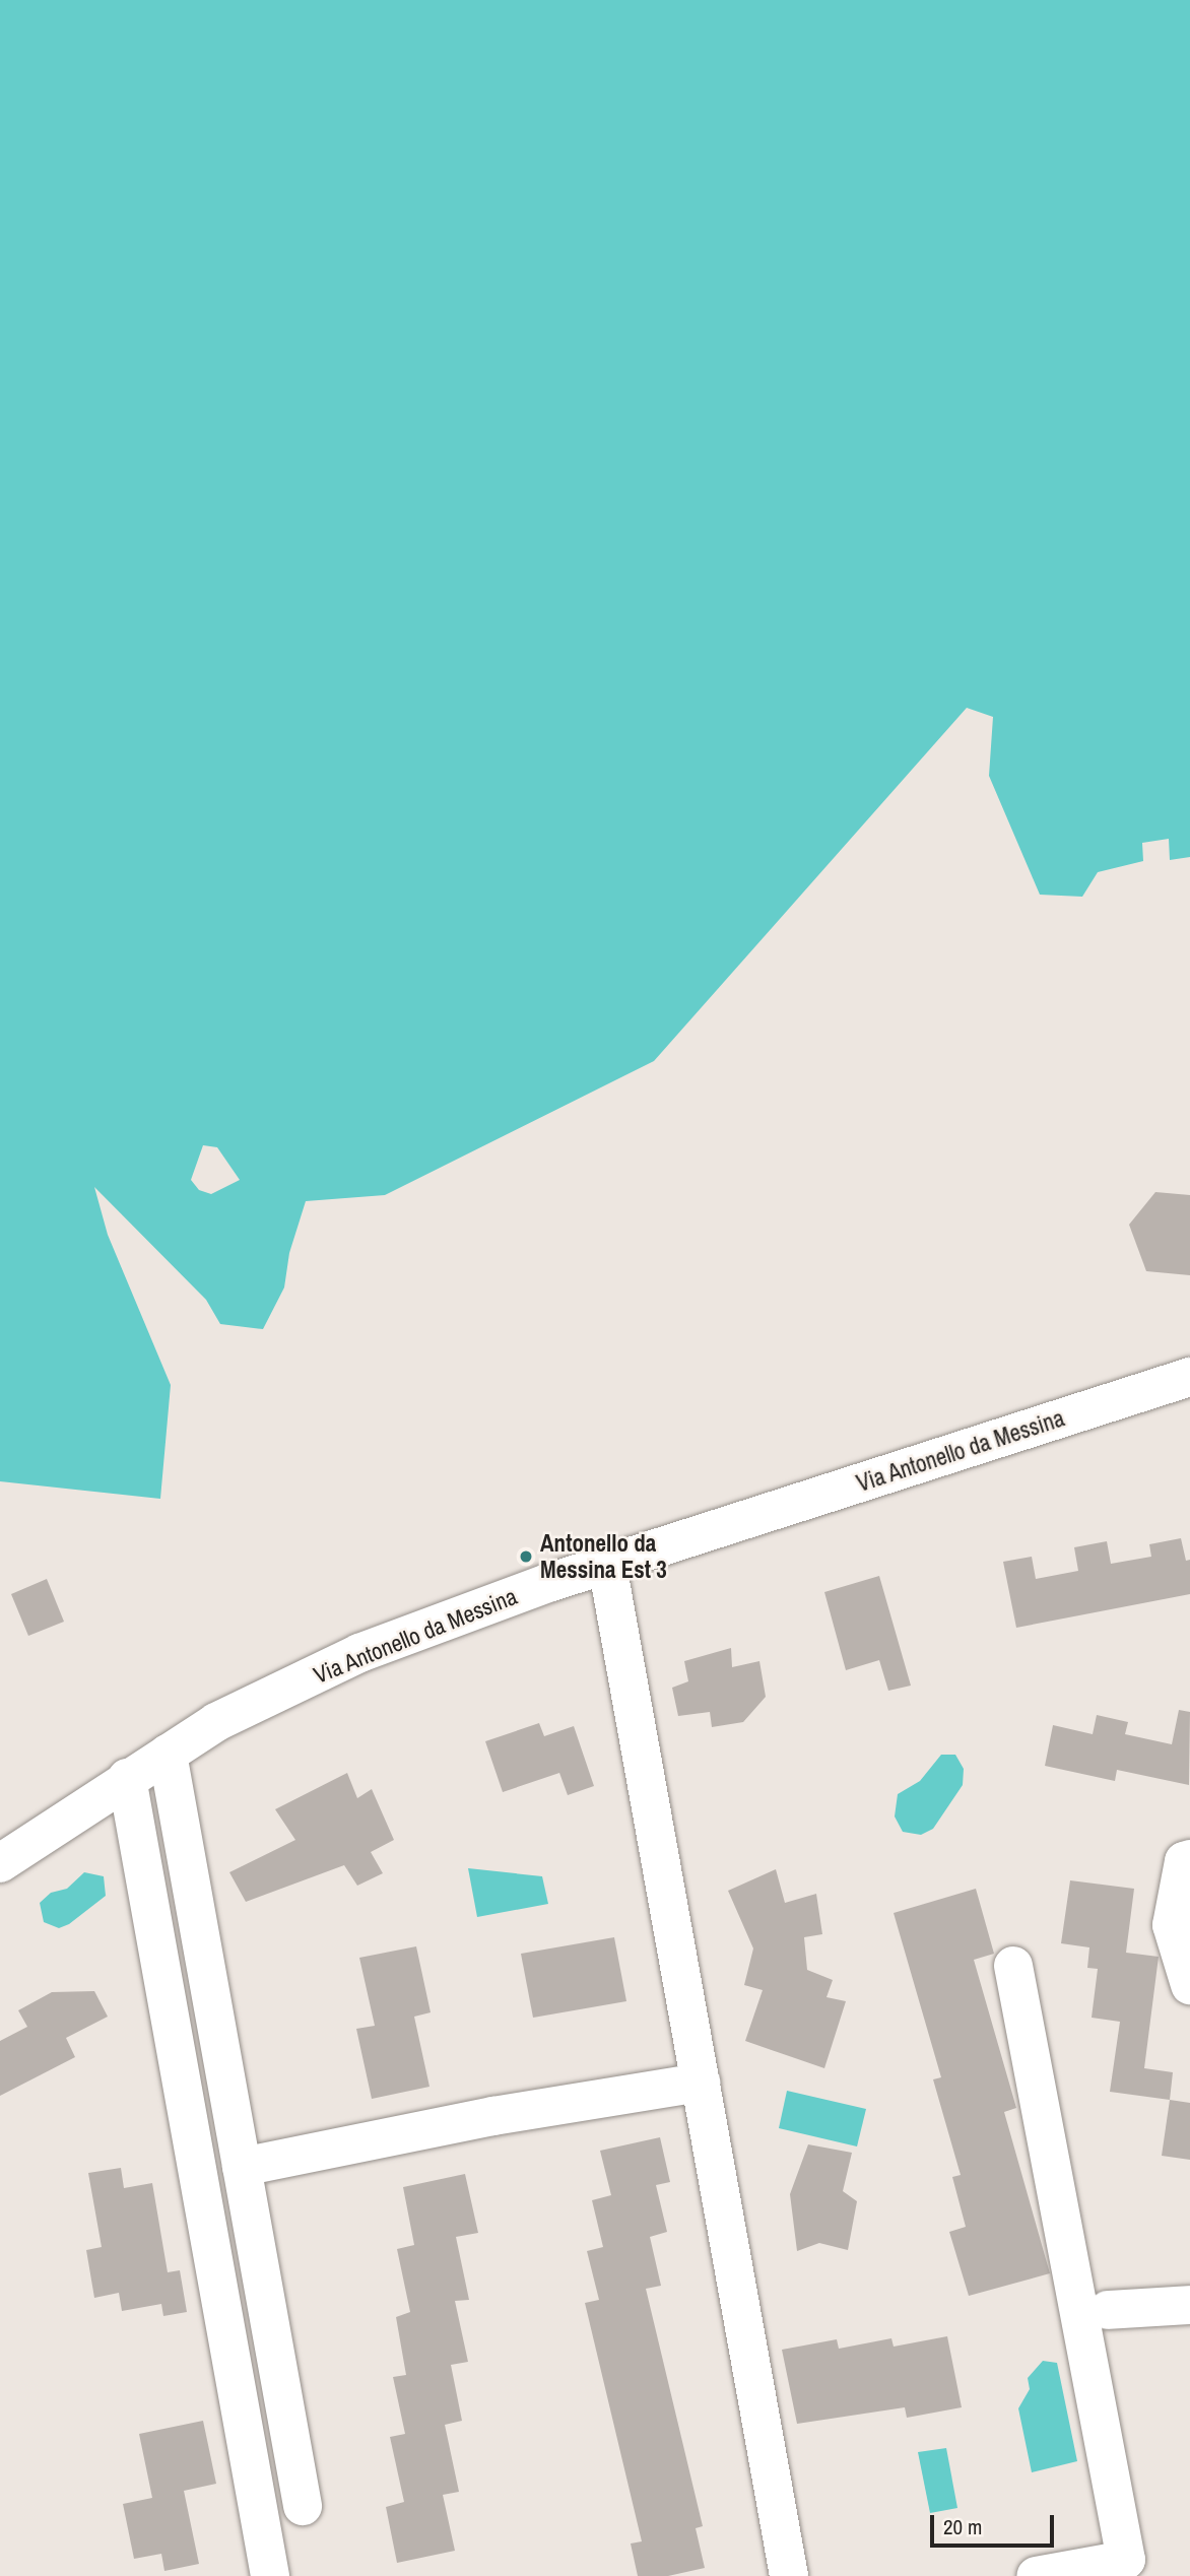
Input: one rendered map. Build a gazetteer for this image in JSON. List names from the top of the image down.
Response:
{
  "streets": {
    "main road": ["Via Antonello da Messina"]
  },
  "places": ["Antonello da Messina Est 3"],
  "scale_bar": "20 m"
}
